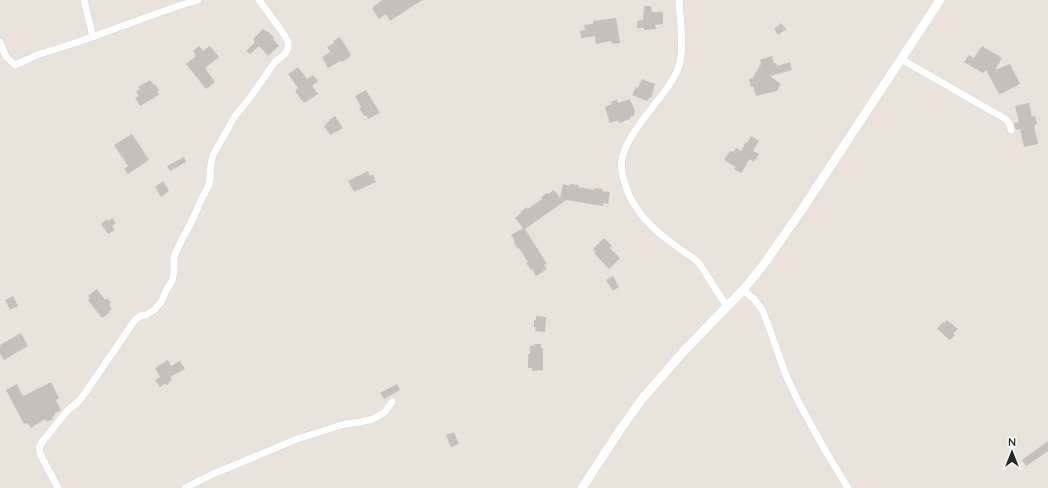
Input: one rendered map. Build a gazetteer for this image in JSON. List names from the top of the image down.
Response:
{
  "north": "top"
}
